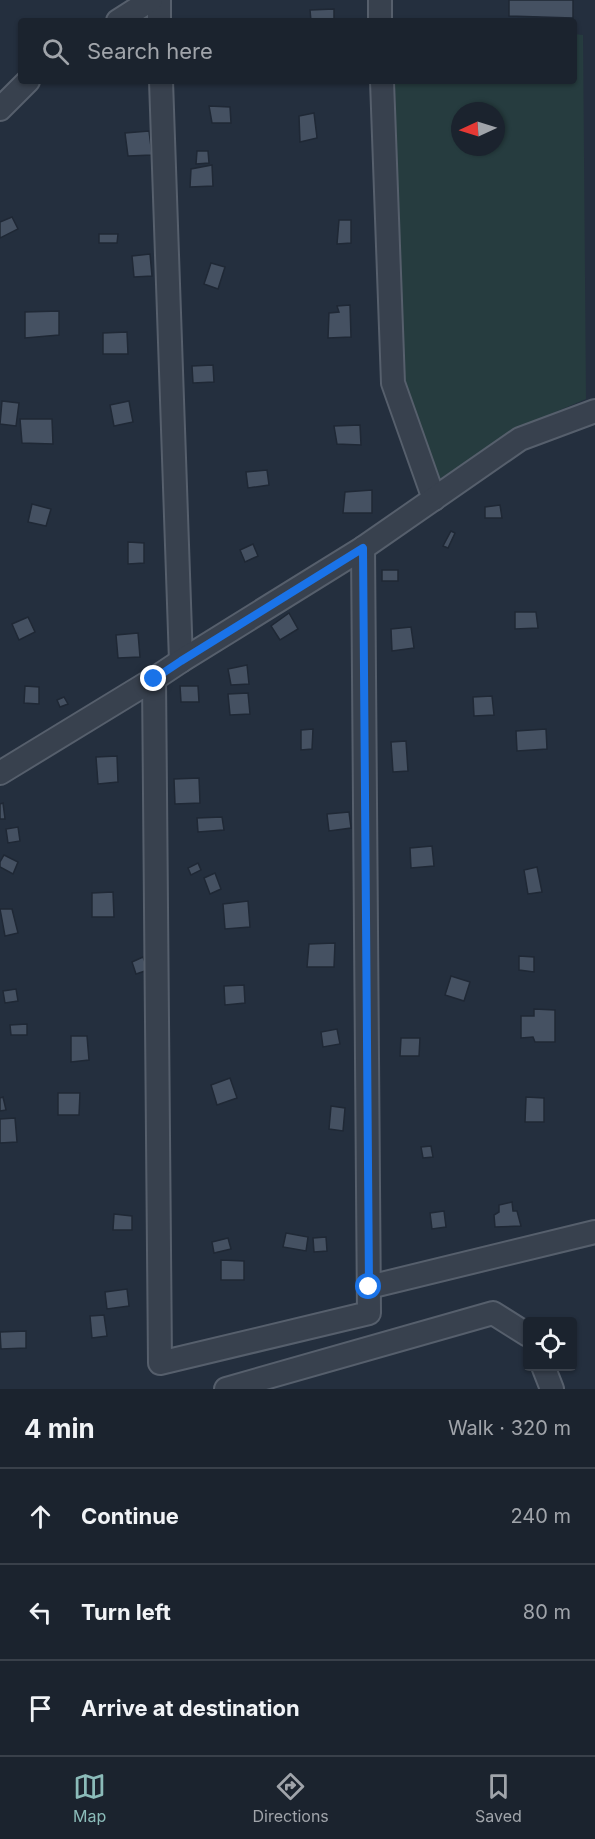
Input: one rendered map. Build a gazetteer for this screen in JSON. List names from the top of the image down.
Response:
{
  "north": "left",
  "page": {
    "search": "Search here",
    "heading": ["4 min", "Walk · 320 m"],
    "list": [
      ["Continue", "240 m"],
      ["Turn left", "80 m"],
      "Arrive at destination"
    ],
    "nav": ["Map", "Directions", "Saved"]
  }
}
